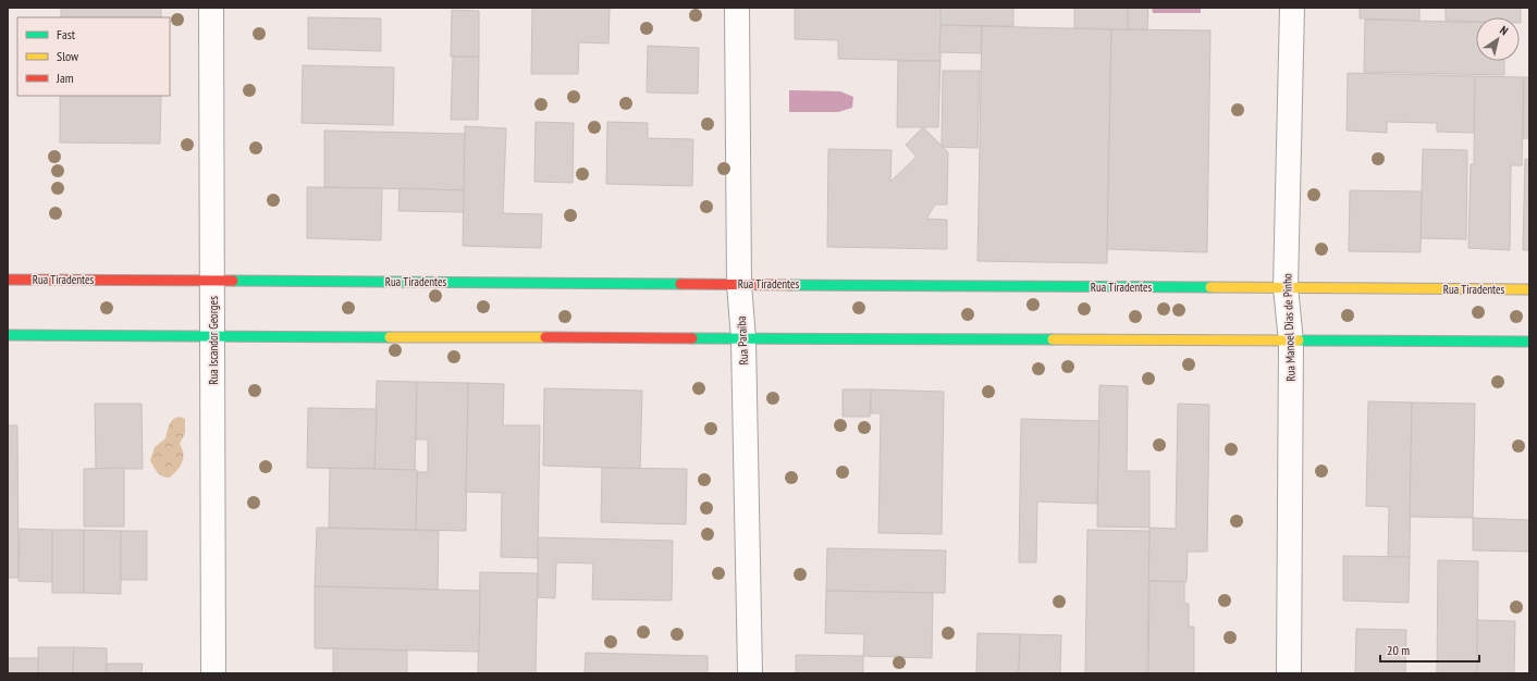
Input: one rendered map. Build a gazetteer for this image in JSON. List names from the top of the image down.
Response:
{
  "streets": {
    "main road": ["Rua Tiradentes"],
    "street": ["Rua Manoel Dias de Pinho", "Rua Iscandor Georges", "Rua Paraíba"]
  },
  "crossings": [
    ["Rua Tiradentes", "Rua Manoel Dias de Pinho"],
    ["Rua Tiradentes", "Rua Iscandor Georges"],
    ["Rua Tiradentes", "Rua Paraíba"]
  ],
  "legend": ["Fast", "Slow", "Jam"],
  "scale_bar": "20 m",
  "north": "top right"
}
